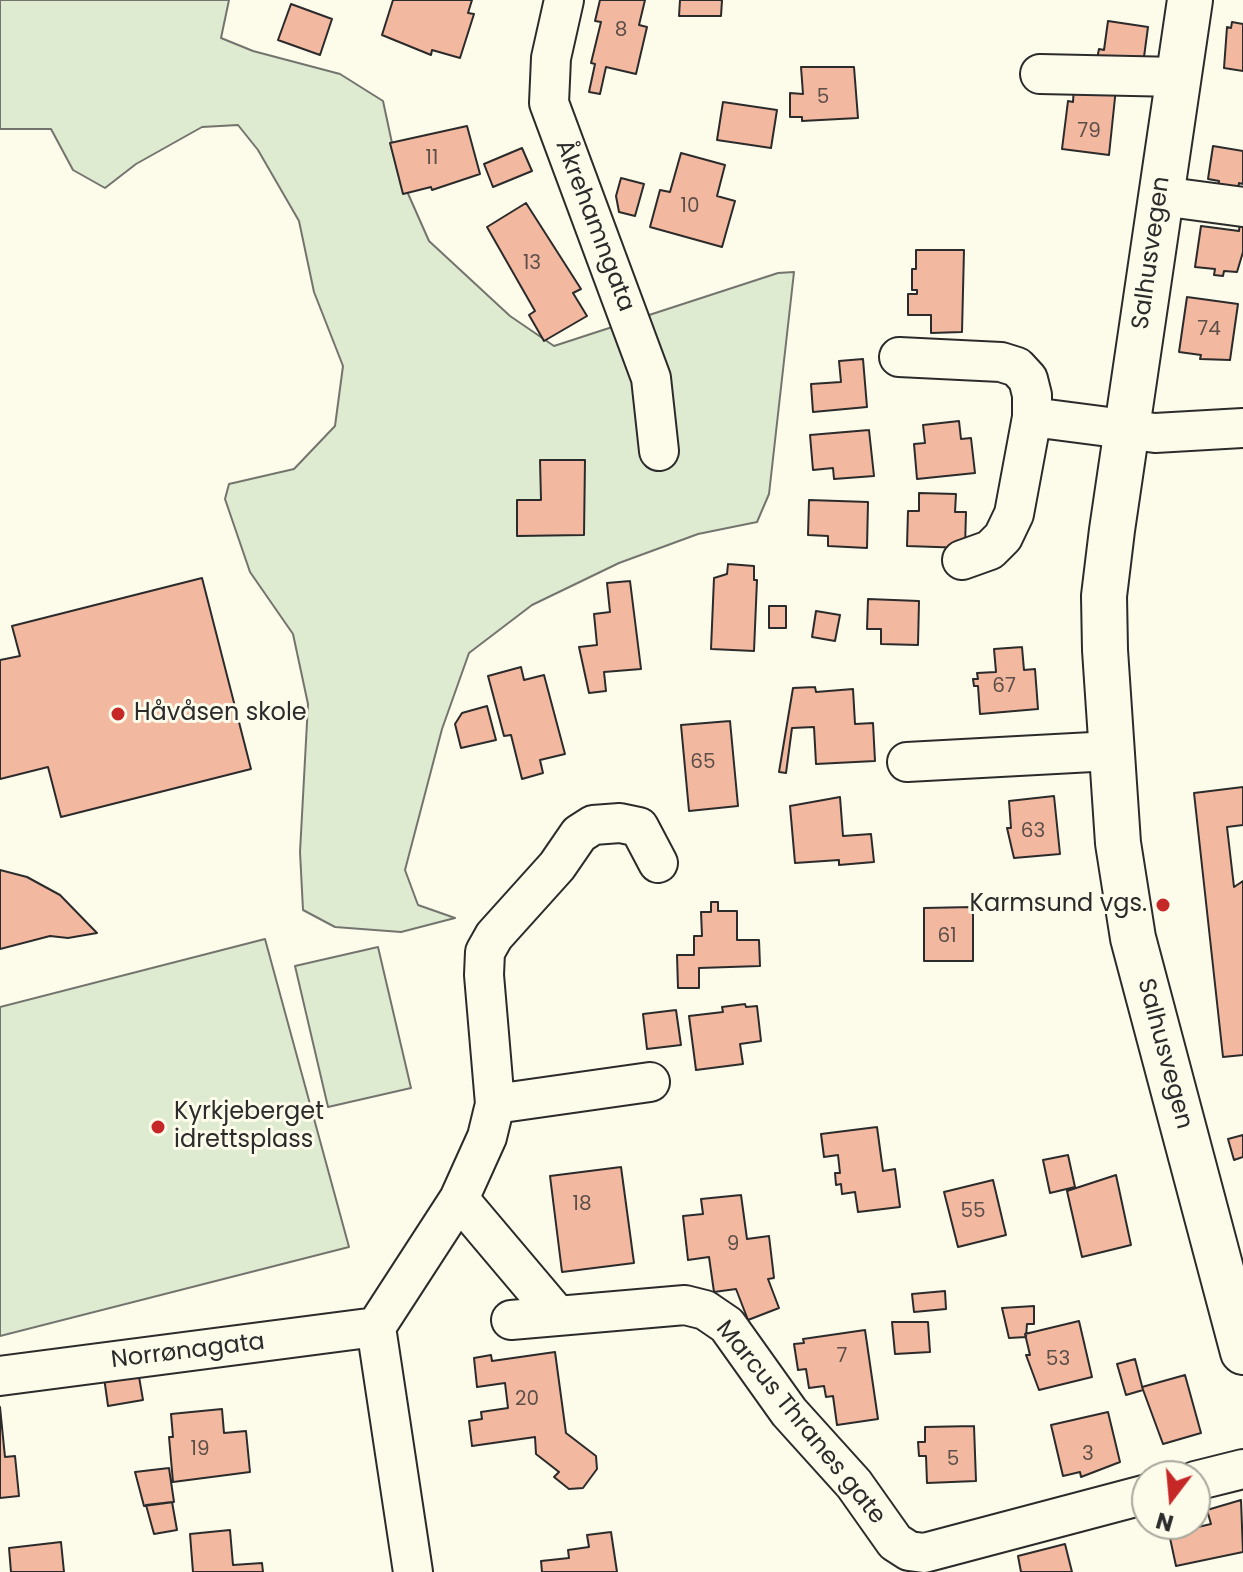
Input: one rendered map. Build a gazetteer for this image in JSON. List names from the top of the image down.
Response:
{
  "streets": {
    "main road": ["Salhusvegen"],
    "street": ["Åkrehamngata", "Norrønagata", "Marcus Thranes gate"]
  },
  "places": ["Håvåsen skole", "Karmsund vgs.", "Kyrkjeberget idrettsplass"],
  "house_numbers": [
    "8",
    "5",
    "79",
    "11",
    "10",
    "13",
    "74",
    "67",
    "65",
    "63",
    "61",
    "18",
    "55",
    "9",
    "7",
    "53",
    "20",
    "19",
    "3",
    "5"
  ],
  "north": "bottom"
}
